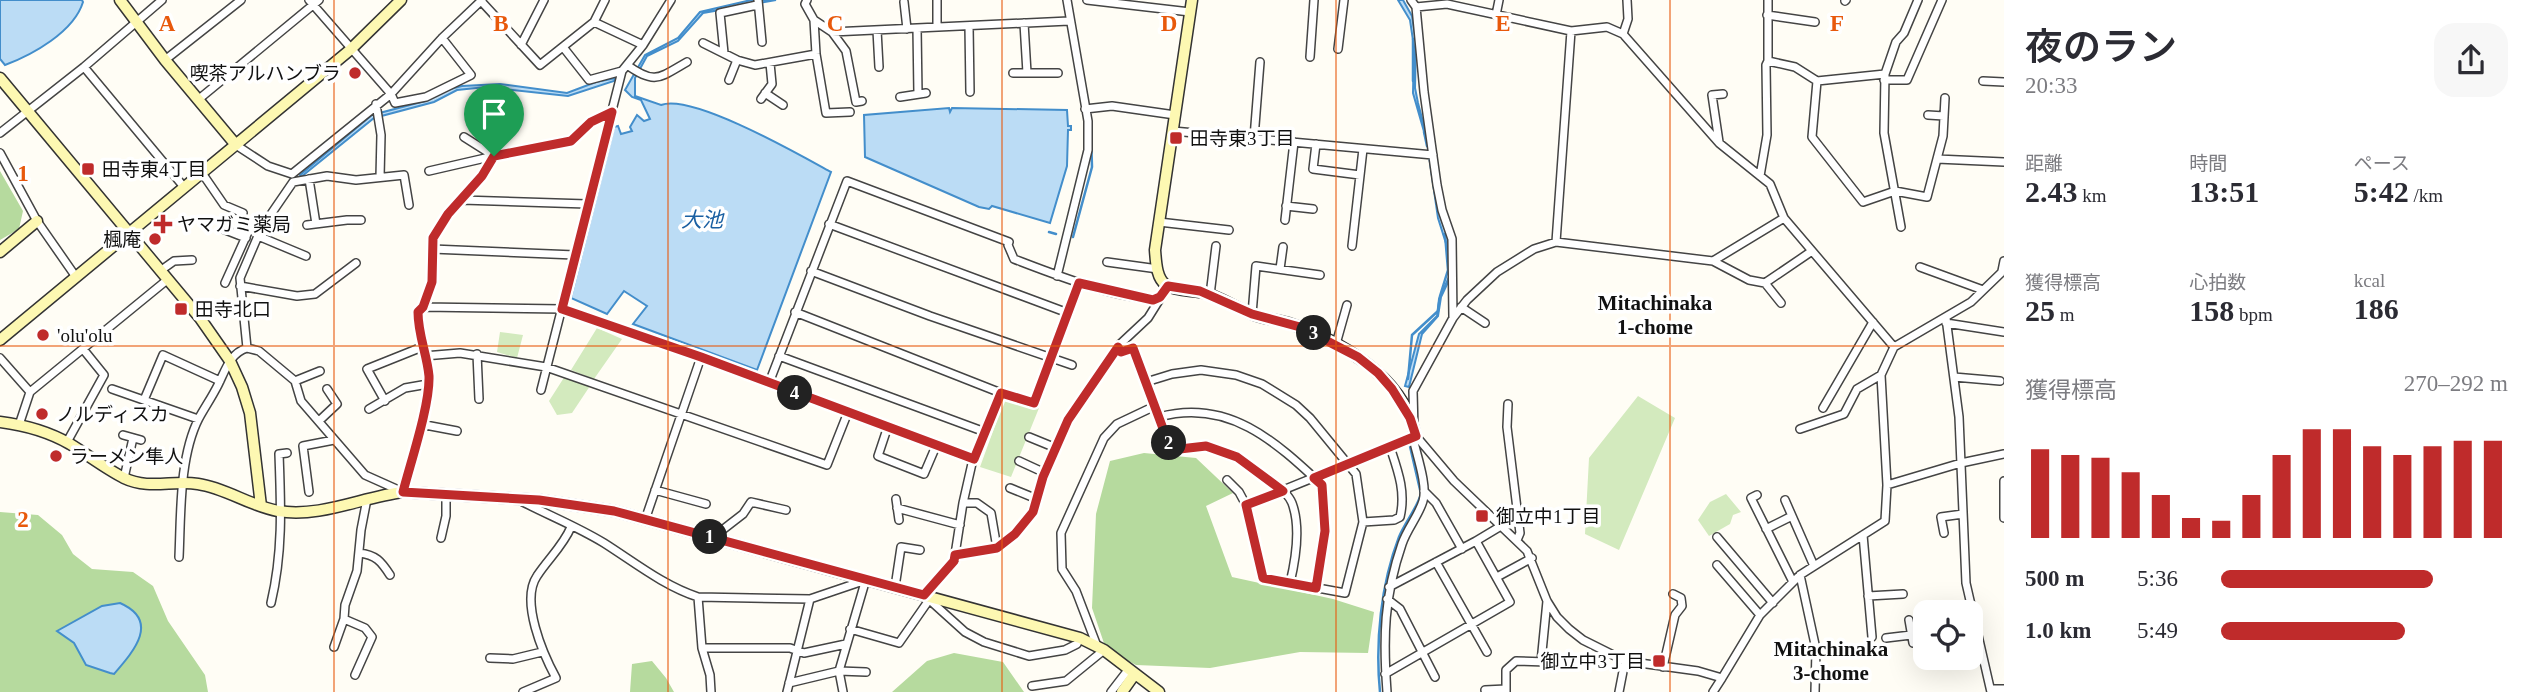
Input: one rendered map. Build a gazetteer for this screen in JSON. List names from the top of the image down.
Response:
{
  "districts": ["Mitachinaka 1-chome", "Mitachinaka 3-chome"],
  "water": ["大池"],
  "places": {
    "other": [
      "喫茶アルハンブラ",
      "楓庵",
      "'olu'olu",
      "ノルディスカ",
      "ラーメン隼人"
    ],
    "transit": [
      "田寺東3丁目",
      "田寺東4丁目",
      "田寺北口",
      "御立中1丁目",
      "御立中3丁目"
    ],
    "health": ["ヤマガミ薬局"]
  },
  "page": {
    "heading": ["夜のラン", "20:33"],
    "stats": [
      ["距離", "2.43 km"],
      ["時間", "13:51"],
      ["ペース", "5:42 /km"],
      ["獲得標高", "25 m"],
      ["心拍数", "158 bpm"],
      ["kcal", "186"]
    ],
    "pins": [
      "3",
      "4",
      "2",
      "1"
    ],
    "chart": ["獲得標高", "270–292 m"],
    "list": [
      {
        "name": "500 m",
        "note": "5:36"
      },
      {
        "name": "1.0 km",
        "note": "5:49"
      }
    ]
  },
  "grid": {
    "columns": [
      "A",
      "B",
      "C",
      "D",
      "E",
      "F"
    ],
    "rows": ["1", "2"]
  }
}
